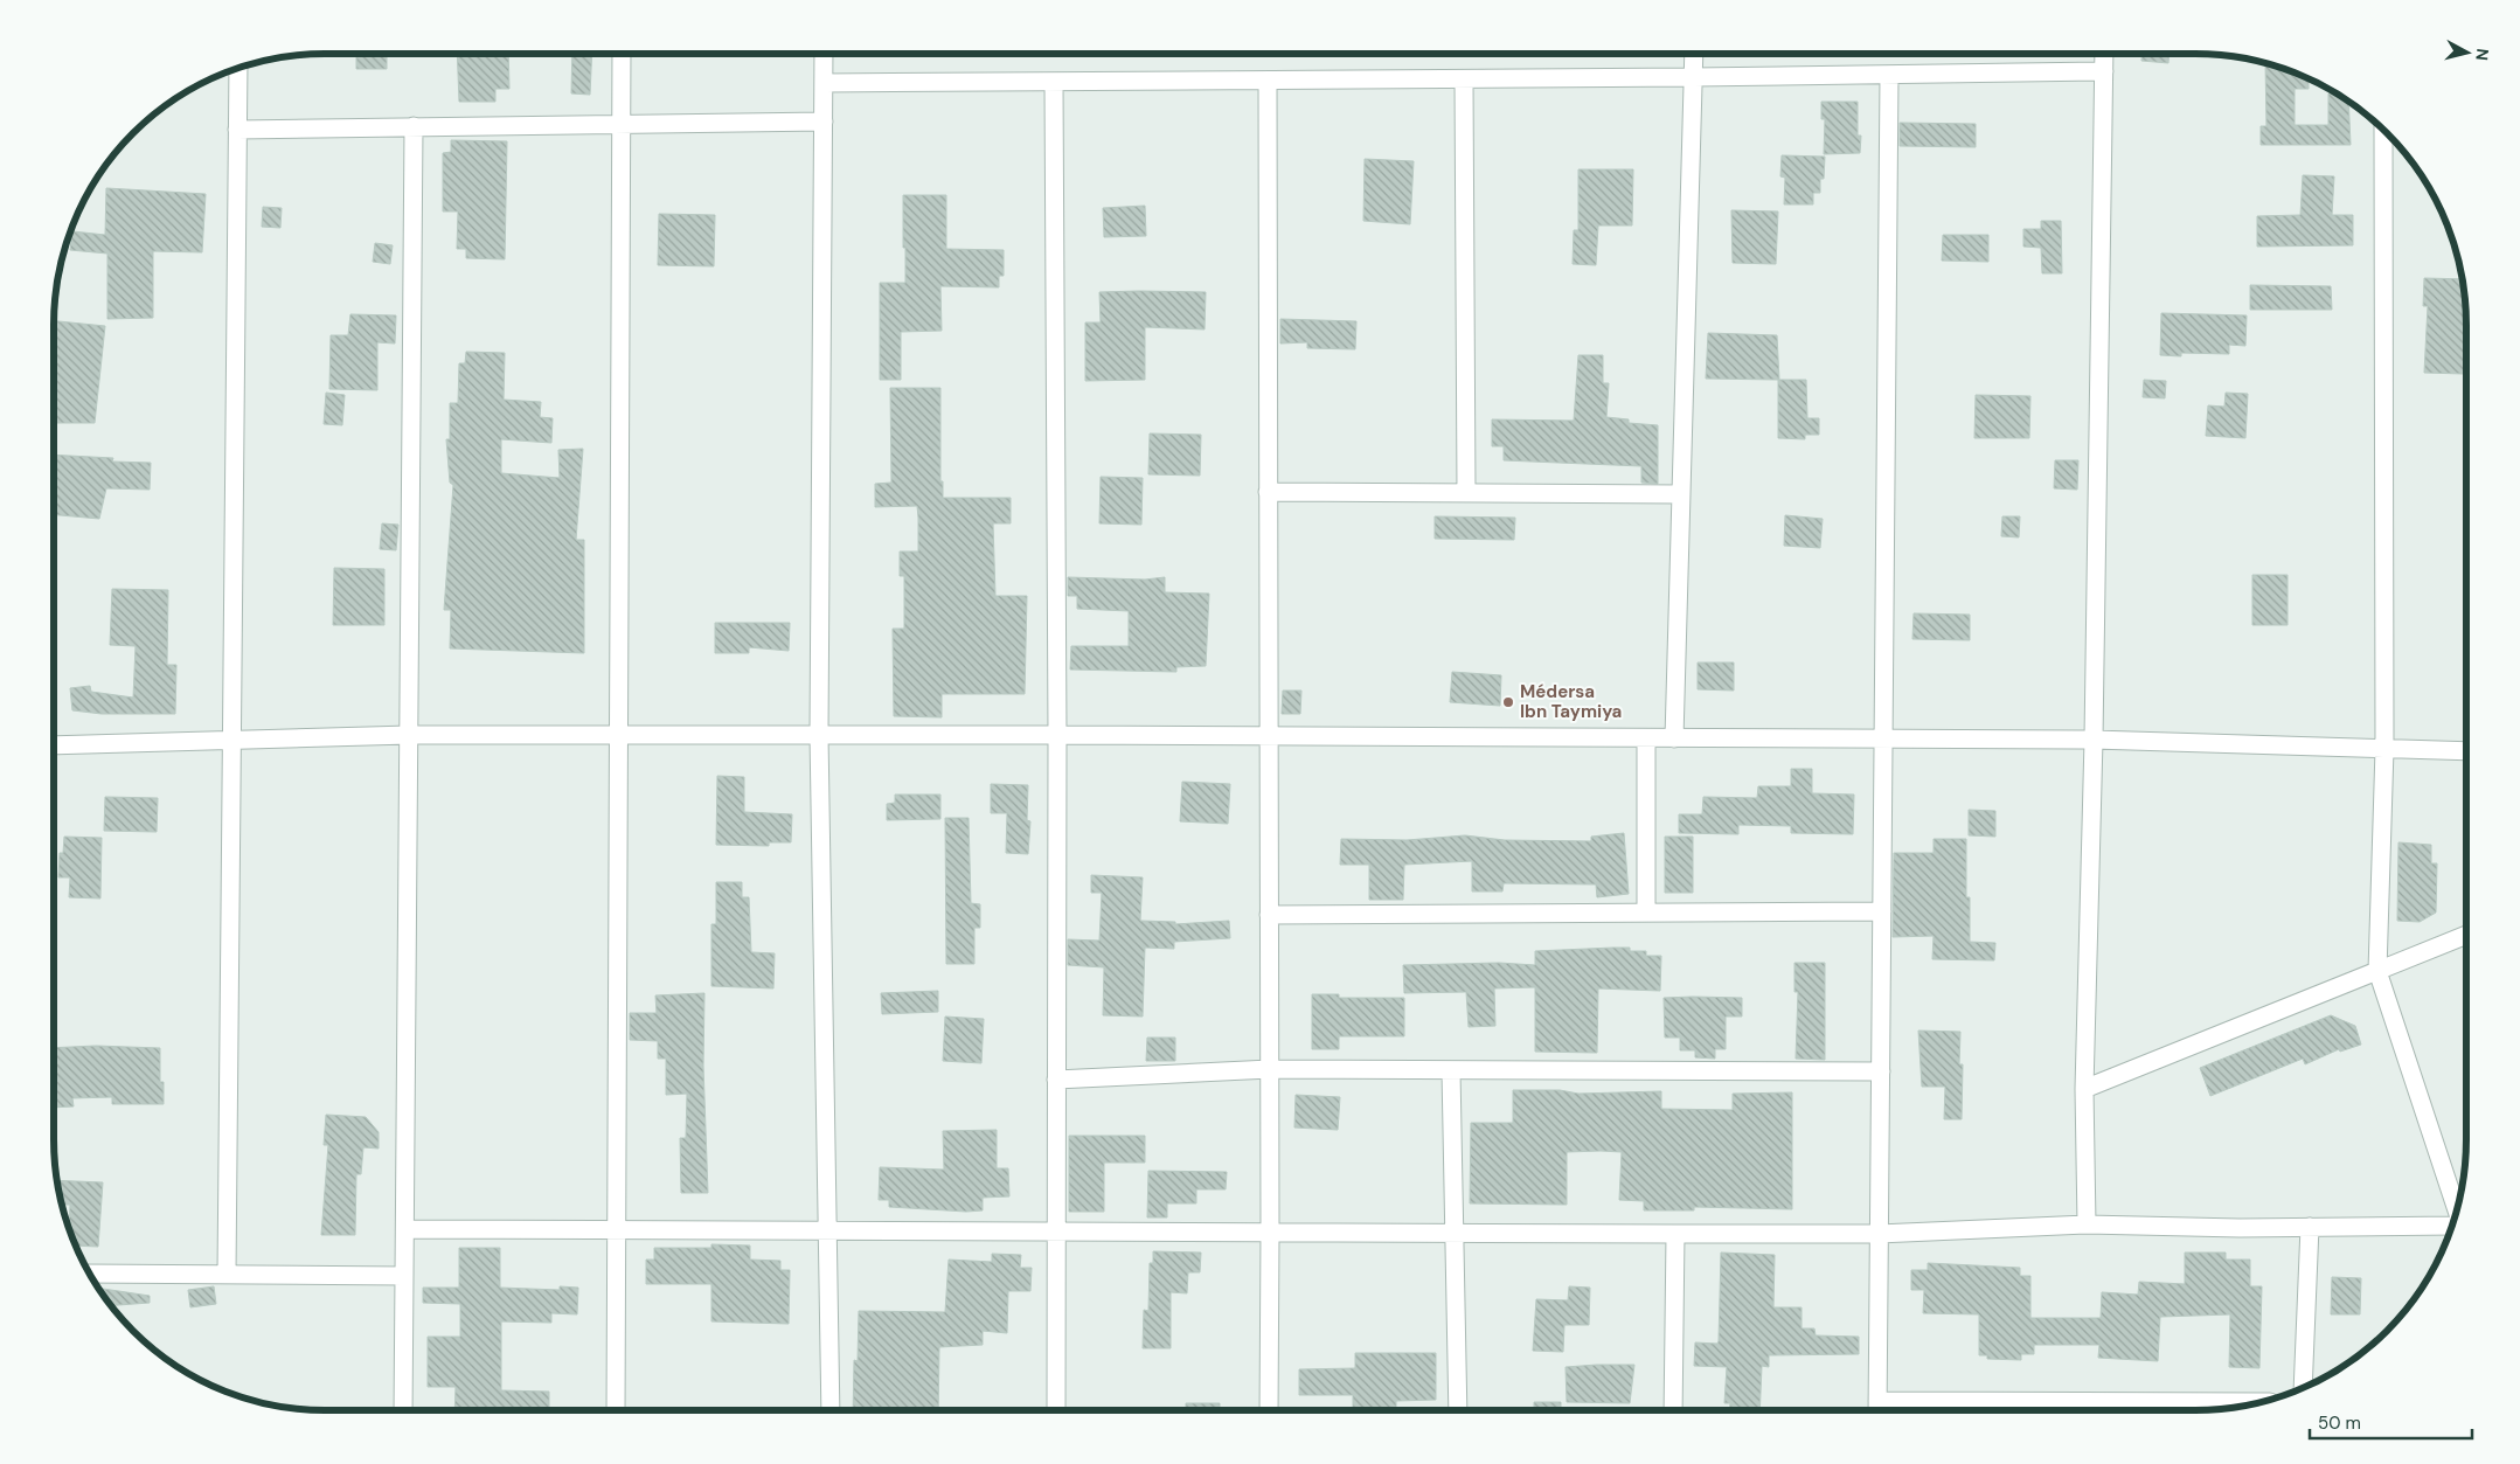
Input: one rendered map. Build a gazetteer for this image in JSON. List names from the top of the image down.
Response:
{
  "places": ["Médersa Ibn Taymiya"],
  "scale_bar": "50 m",
  "north": "right"
}
